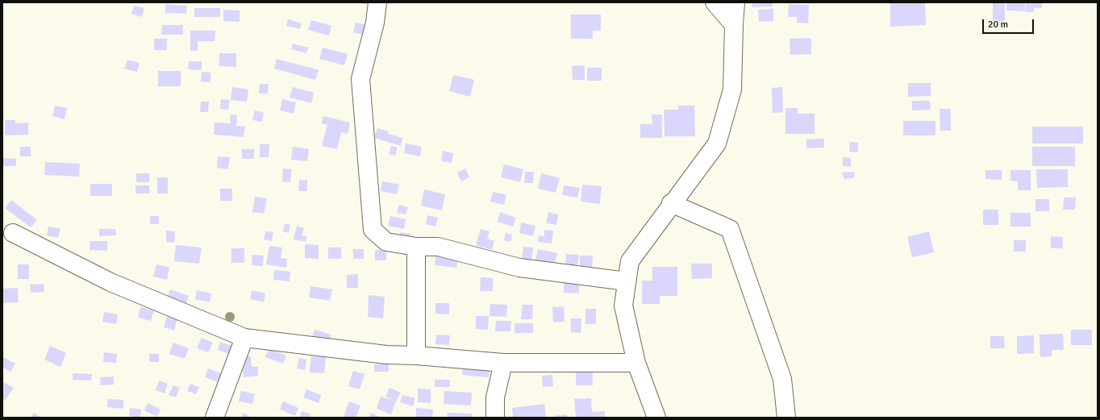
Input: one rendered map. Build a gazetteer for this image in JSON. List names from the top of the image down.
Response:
{
  "scale_bar": "20 m"
}
